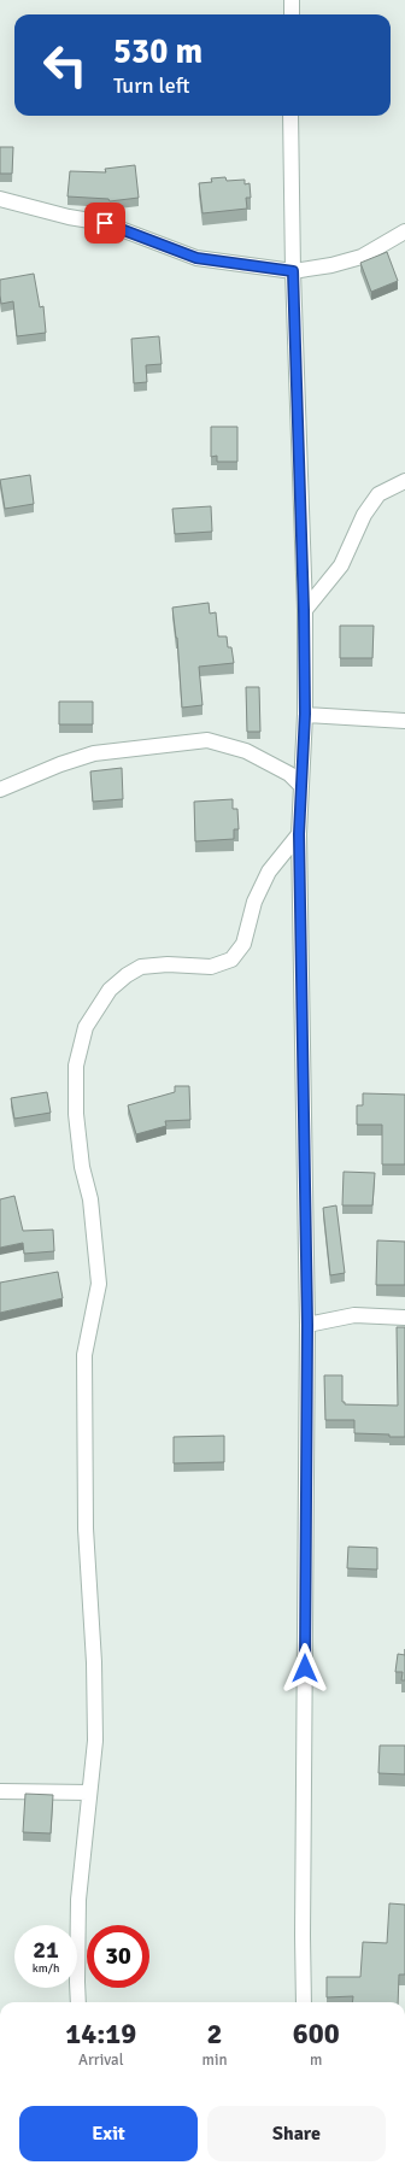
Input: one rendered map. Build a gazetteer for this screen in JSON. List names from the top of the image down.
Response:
{
  "page": {
    "turn": ["530 m", "Turn left"],
    "speed": "21 km/h",
    "limit": "30",
    "eta": [
      "14:19",
      "Arrival",
      "2",
      "min",
      "600",
      "m"
    ],
    "buttons": ["Exit", "Share"]
  }
}
